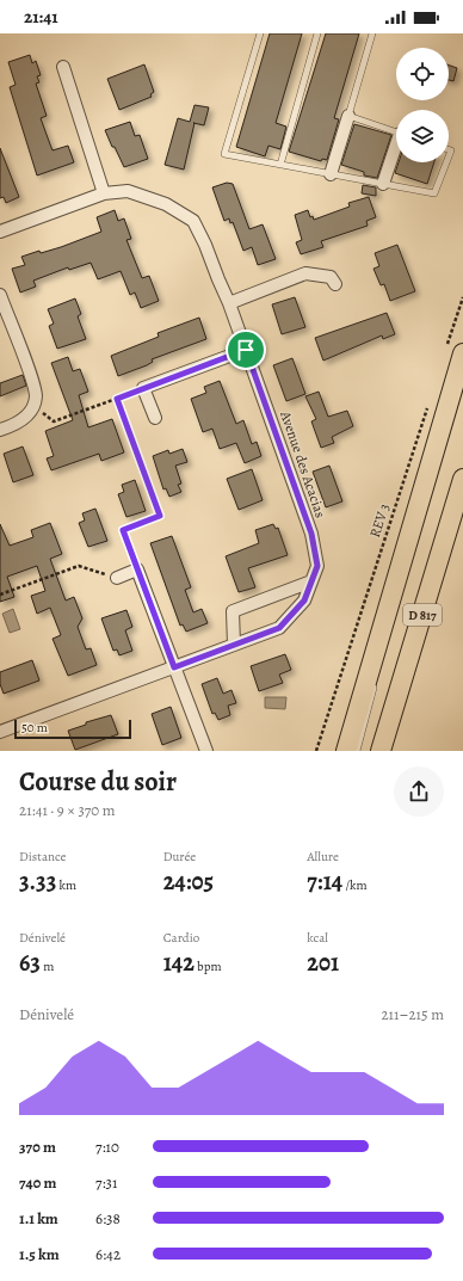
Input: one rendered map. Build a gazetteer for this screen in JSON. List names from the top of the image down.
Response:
{
  "streets": {
    "main road": ["D 817"],
    "street": ["Avenue des Acacias"],
    "path": ["REV 3"]
  },
  "scale_bar": "50 m",
  "page": {
    "status": "21:41",
    "scale": "50 m",
    "heading": ["Course du soir", "21:41 · 9 × 370 m"],
    "stats": [
      ["Distance", "3.33 km"],
      ["Durée", "24:05"],
      ["Allure", "7:14 /km"],
      ["Dénivelé", "63 m"],
      ["Cardio", "142 bpm"],
      ["kcal", "201"]
    ],
    "chart": ["Dénivelé", "211–215 m"],
    "list": [
      {
        "name": "370 m",
        "note": "7:10"
      },
      {
        "name": "740 m",
        "note": "7:31"
      },
      {
        "name": "1.1 km",
        "note": "6:38"
      },
      {
        "name": "1.5 km",
        "note": "6:42"
      }
    ]
  }
}
